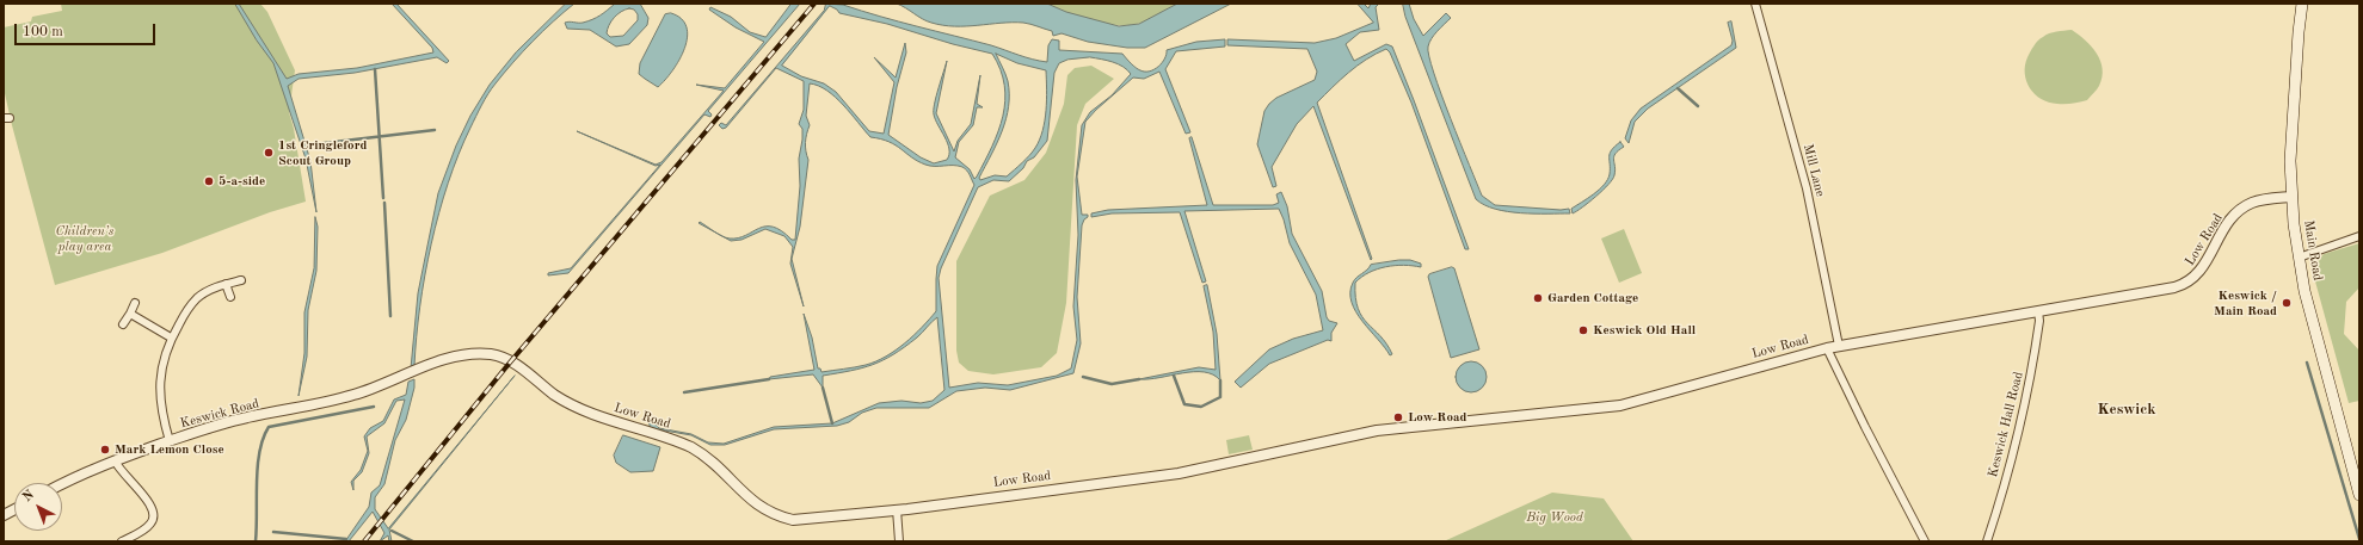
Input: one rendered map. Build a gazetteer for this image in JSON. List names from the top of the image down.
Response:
{
  "streets": {
    "main road": ["Main Road"],
    "street": [
      "Mill Lane",
      "Low Road",
      "Keswick Road",
      "Keswick Hall Road"
    ]
  },
  "crossings": [
    ["Mill Lane", "Low Road"],
    ["Low Road", "Main Road"],
    ["Low Road", "Keswick Road"],
    ["Low Road", "Keswick Hall Road"]
  ],
  "districts": ["Keswick"],
  "parks": ["Children’s play area", "Big Wood"],
  "places": [
    "1st Cringleford Scout Group",
    "5-a-side",
    "Garden Cottage",
    "Keswick / Main Road",
    "Keswick Old Hall",
    "Low Road",
    "Mark Lemon Close"
  ],
  "scale_bar": "100 m",
  "north": "top left"
}
